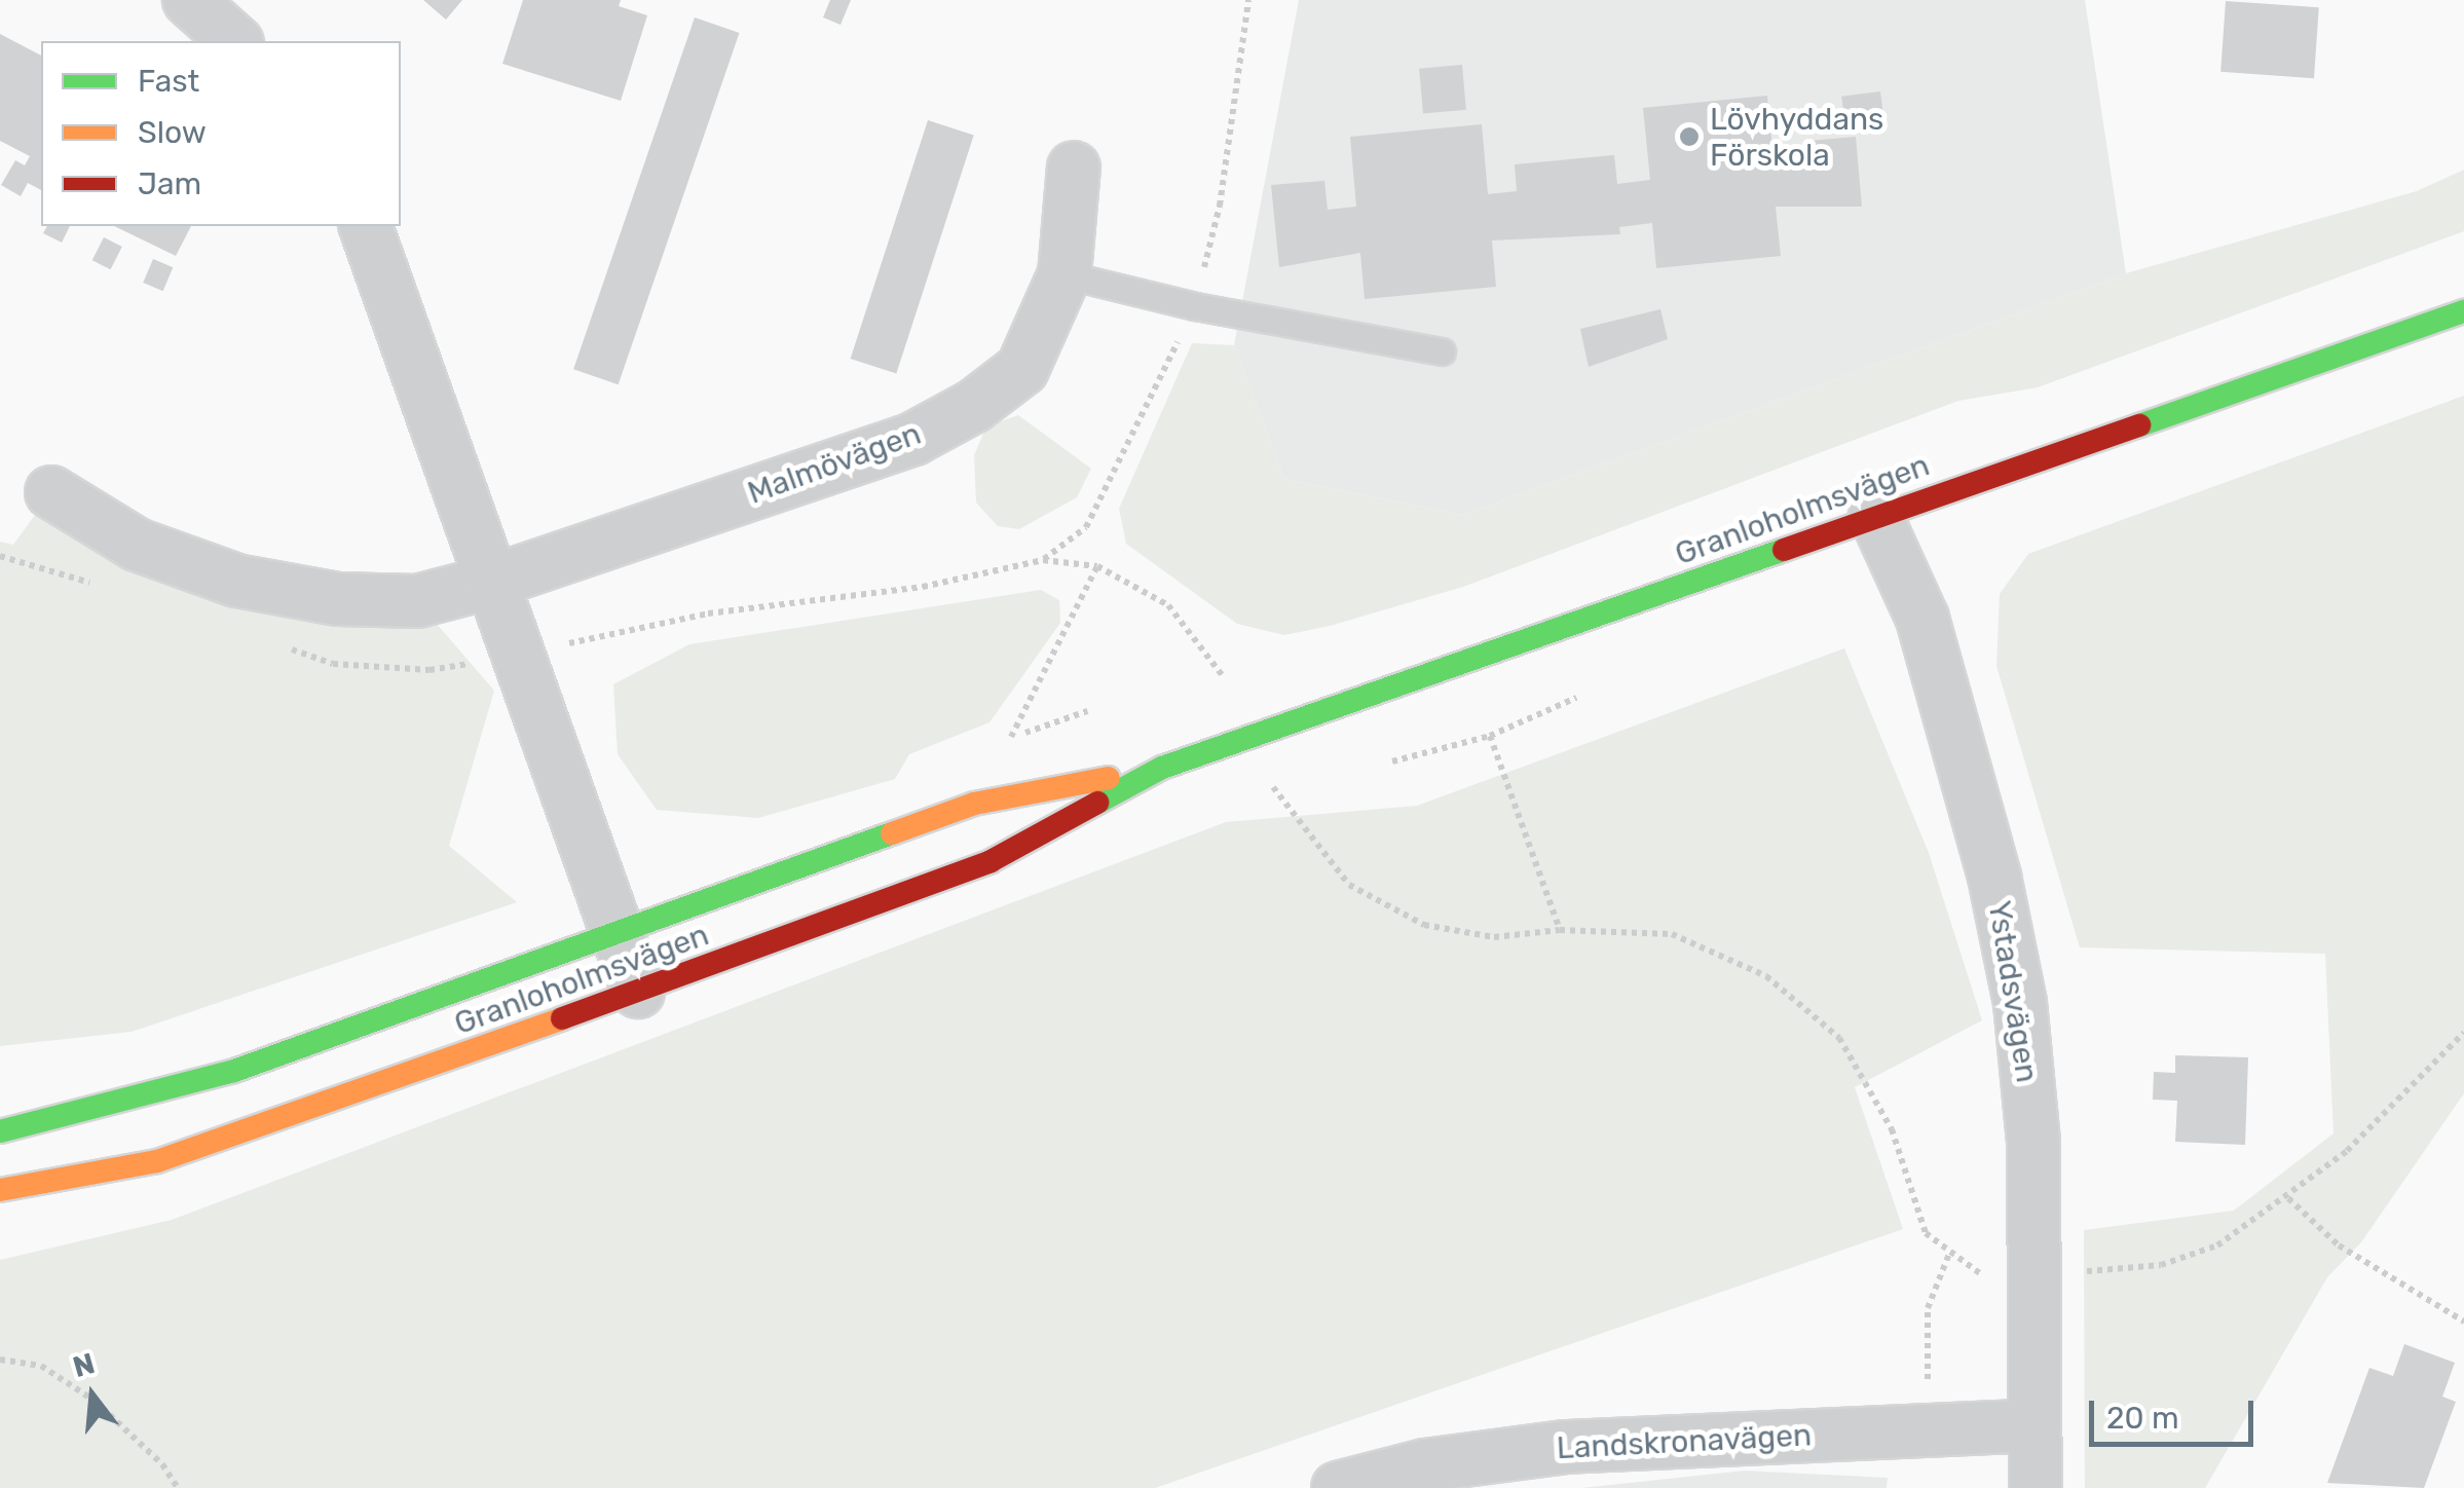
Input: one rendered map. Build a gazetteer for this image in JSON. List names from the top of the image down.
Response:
{
  "streets": {
    "street": [
      "Malmövägen",
      "Granloholmsvägen",
      "Ystadsvägen",
      "Landskronavägen"
    ]
  },
  "crossings": [
    ["Granloholmsvägen", "Ystadsvägen"],
    ["Ystadsvägen", "Landskronavägen"]
  ],
  "places": ["Lövhyddans Förskola"],
  "legend": ["Fast", "Slow", "Jam"],
  "scale_bar": "20 m",
  "north": "top"
}
